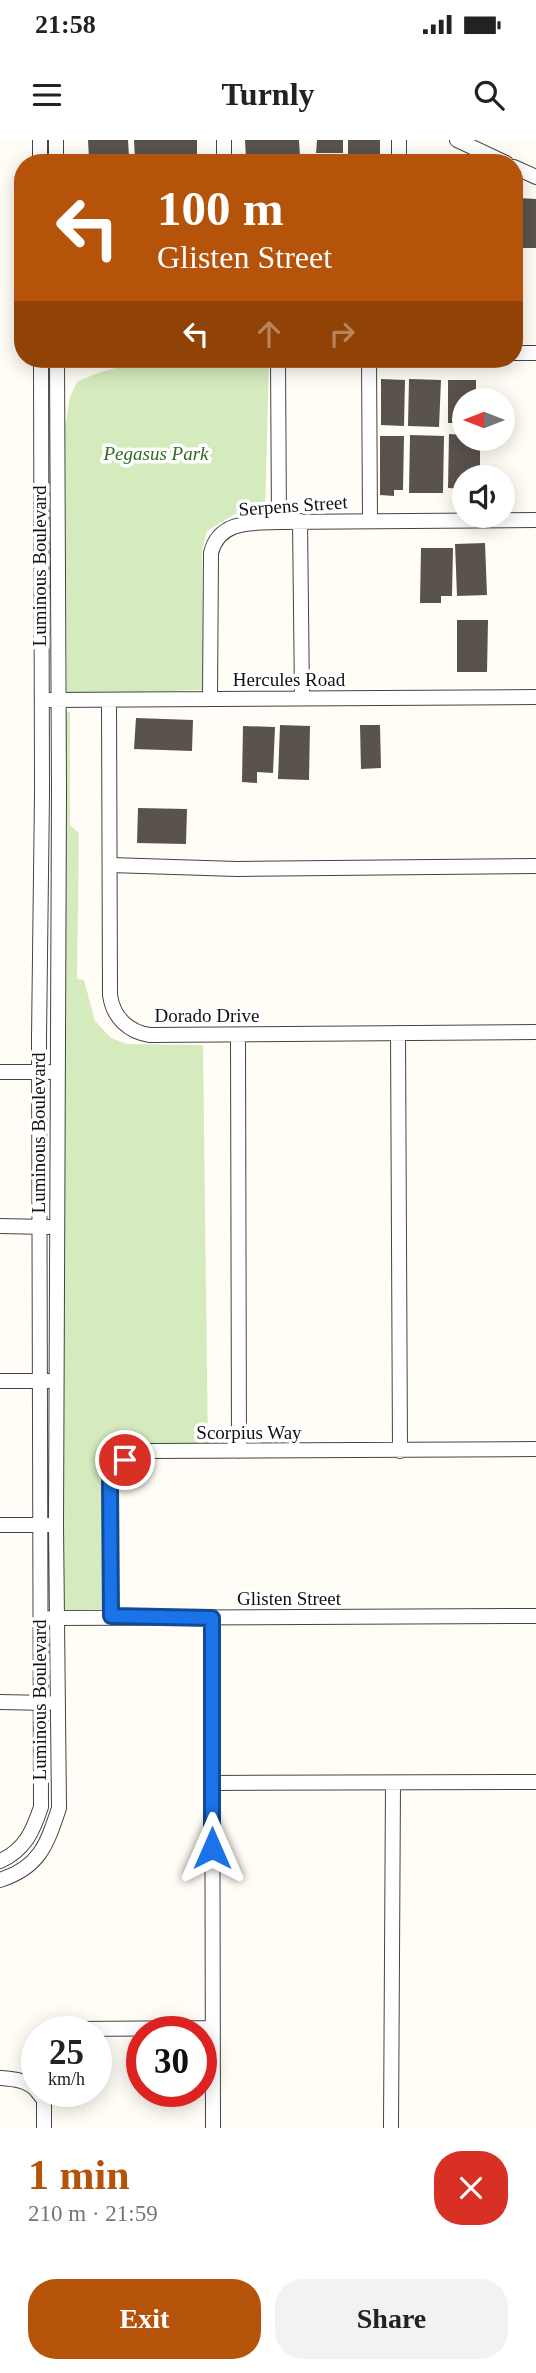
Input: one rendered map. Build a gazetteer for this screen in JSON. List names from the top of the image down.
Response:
{
  "streets": {
    "street": [
      "Serpens Street",
      "Luminous Boulevard",
      "Hercules Road",
      "Dorado Drive",
      "Scorpius Way",
      "Glisten Street"
    ]
  },
  "crossings": [
    ["Serpens Street", "Hercules Road"],
    ["Luminous Boulevard", "Hercules Road"],
    ["Luminous Boulevard", "Glisten Street"],
    ["Hercules Road", "Dorado Drive"],
    ["Scorpius Way", "Glisten Street"]
  ],
  "parks": ["Pegasus Park"],
  "north": "left",
  "page": {
    "status": "21:58",
    "header": "Turnly",
    "turn": ["100 m", "Glisten Street"],
    "speed": "25 km/h",
    "limit": "30",
    "heading": ["1 min", "210 m · 21:59"],
    "buttons": ["Exit", "Share"]
  }
}
